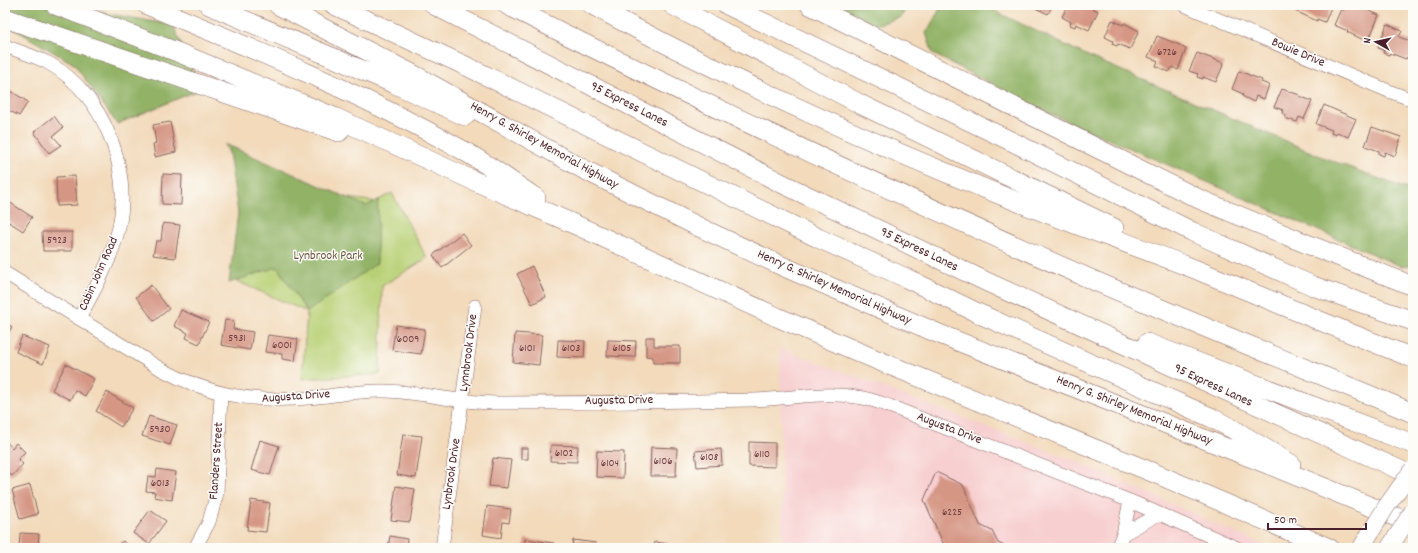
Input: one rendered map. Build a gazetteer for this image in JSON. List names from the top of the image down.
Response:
{
  "streets": {
    "highway": ["95 Express Lanes", "Henry G. Shirley Memorial Highway"],
    "street": [
      "Bowie Drive",
      "Cabin John Road",
      "Lynnbrook Drive",
      "Augusta Drive",
      "Flanders Street",
      "Lynbrook Drive"
    ]
  },
  "crossings": [
    ["Cabin John Road", "Augusta Drive"],
    ["Lynnbrook Drive", "Augusta Drive"],
    ["Lynnbrook Drive", "Lynbrook Drive"],
    ["Augusta Drive", "Flanders Street"],
    ["Augusta Drive", "Lynbrook Drive"]
  ],
  "parks": ["Lynbrook Park"],
  "house_numbers": [
    "6726",
    "5923",
    "5931",
    "6009",
    "6001",
    "6101",
    "6103",
    "6105",
    "5930",
    "6102",
    "6110",
    "6108",
    "6106",
    "6104",
    "6013",
    "6225"
  ],
  "scale_bar": "50 m",
  "north": "left"
}
